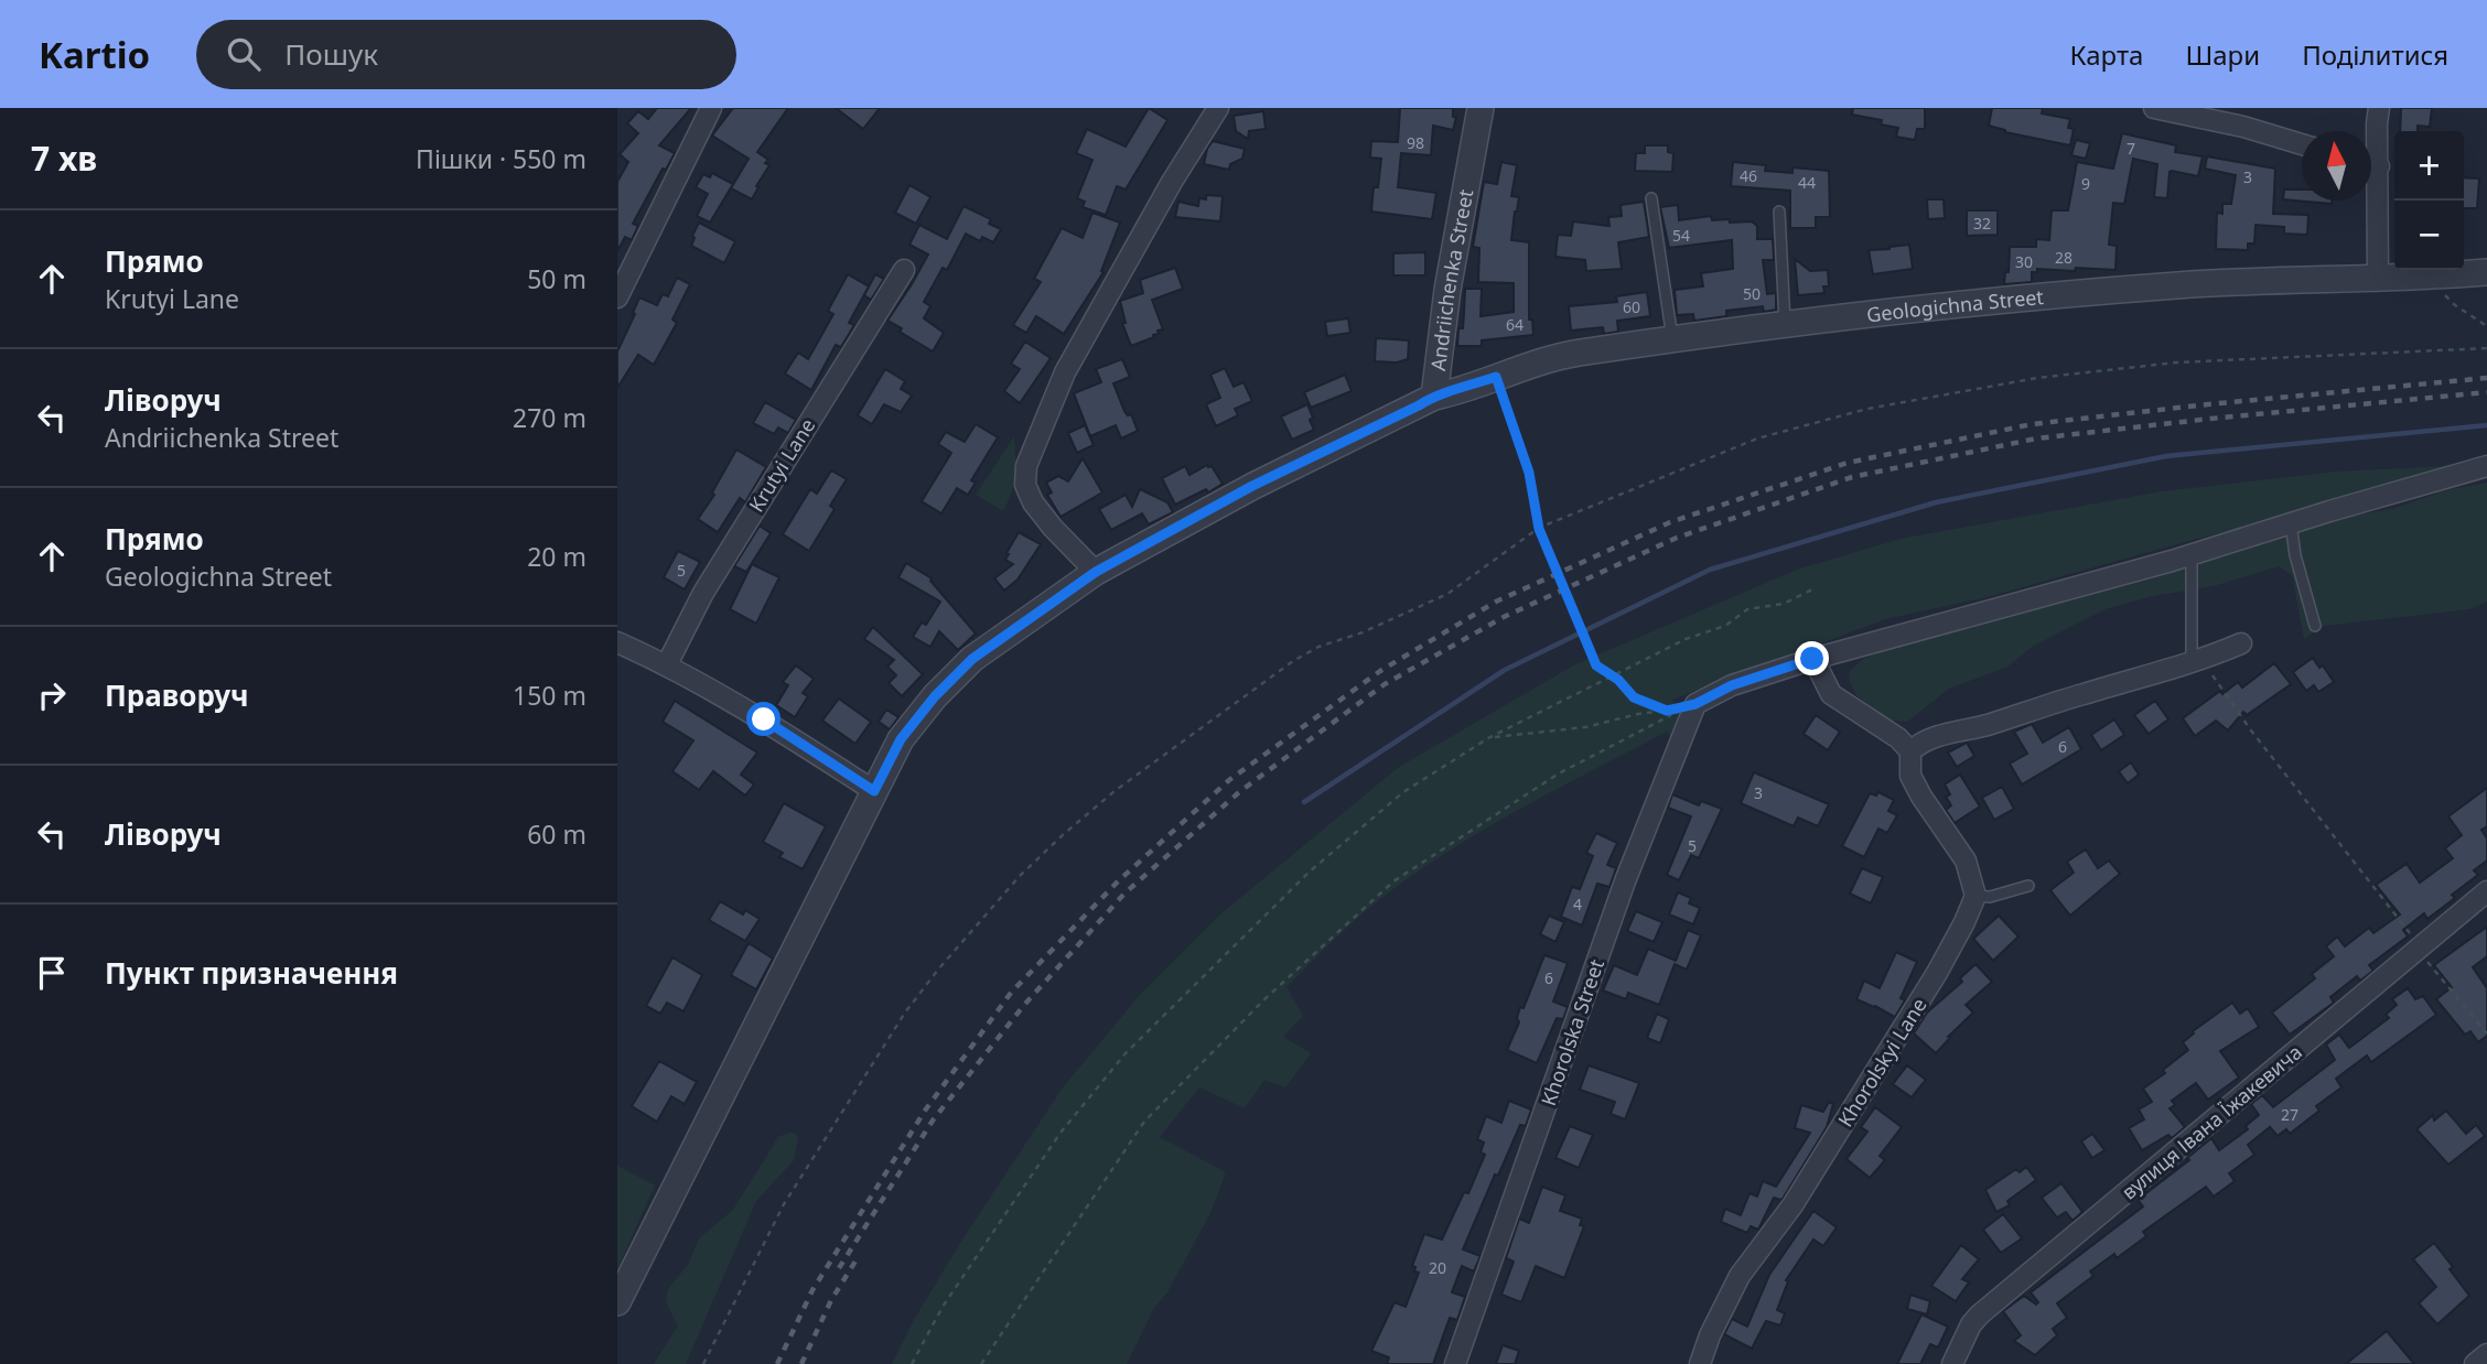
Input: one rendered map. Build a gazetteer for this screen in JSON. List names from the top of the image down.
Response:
{
  "streets": {
    "street": [
      "Andriichenka Street",
      "Geologichna Street",
      "Krutyi Lane",
      "Khorolska Street",
      "Khorolskyi Lane",
      "вулиця Івана Їжакевича"
    ]
  },
  "crossings": [
    ["Andriichenka Street", "Geologichna Street"]
  ],
  "house_numbers": [
    "98",
    "7",
    "46",
    "3",
    "44",
    "9",
    "32",
    "54",
    "28",
    "30",
    "50",
    "60",
    "64",
    "5",
    "6",
    "3",
    "5",
    "4",
    "6",
    "27",
    "20"
  ],
  "north": "top",
  "page": {
    "header": "Kartio",
    "search": "Пошук",
    "nav": ["Карта", "Шари", "Поділитися"],
    "heading": ["7 хв", "Пішки · 550 m"],
    "map_buttons": ["+", "−"],
    "list": [
      ["Прямо", "Krutyi Lane", "50 m"],
      ["Ліворуч", "Andriichenka Street", "270 m"],
      ["Прямо", "Geologichna Street", "20 m"],
      ["Праворуч", "150 m"],
      ["Ліворуч", "60 m"],
      "Пункт призначення"
    ]
  }
}
